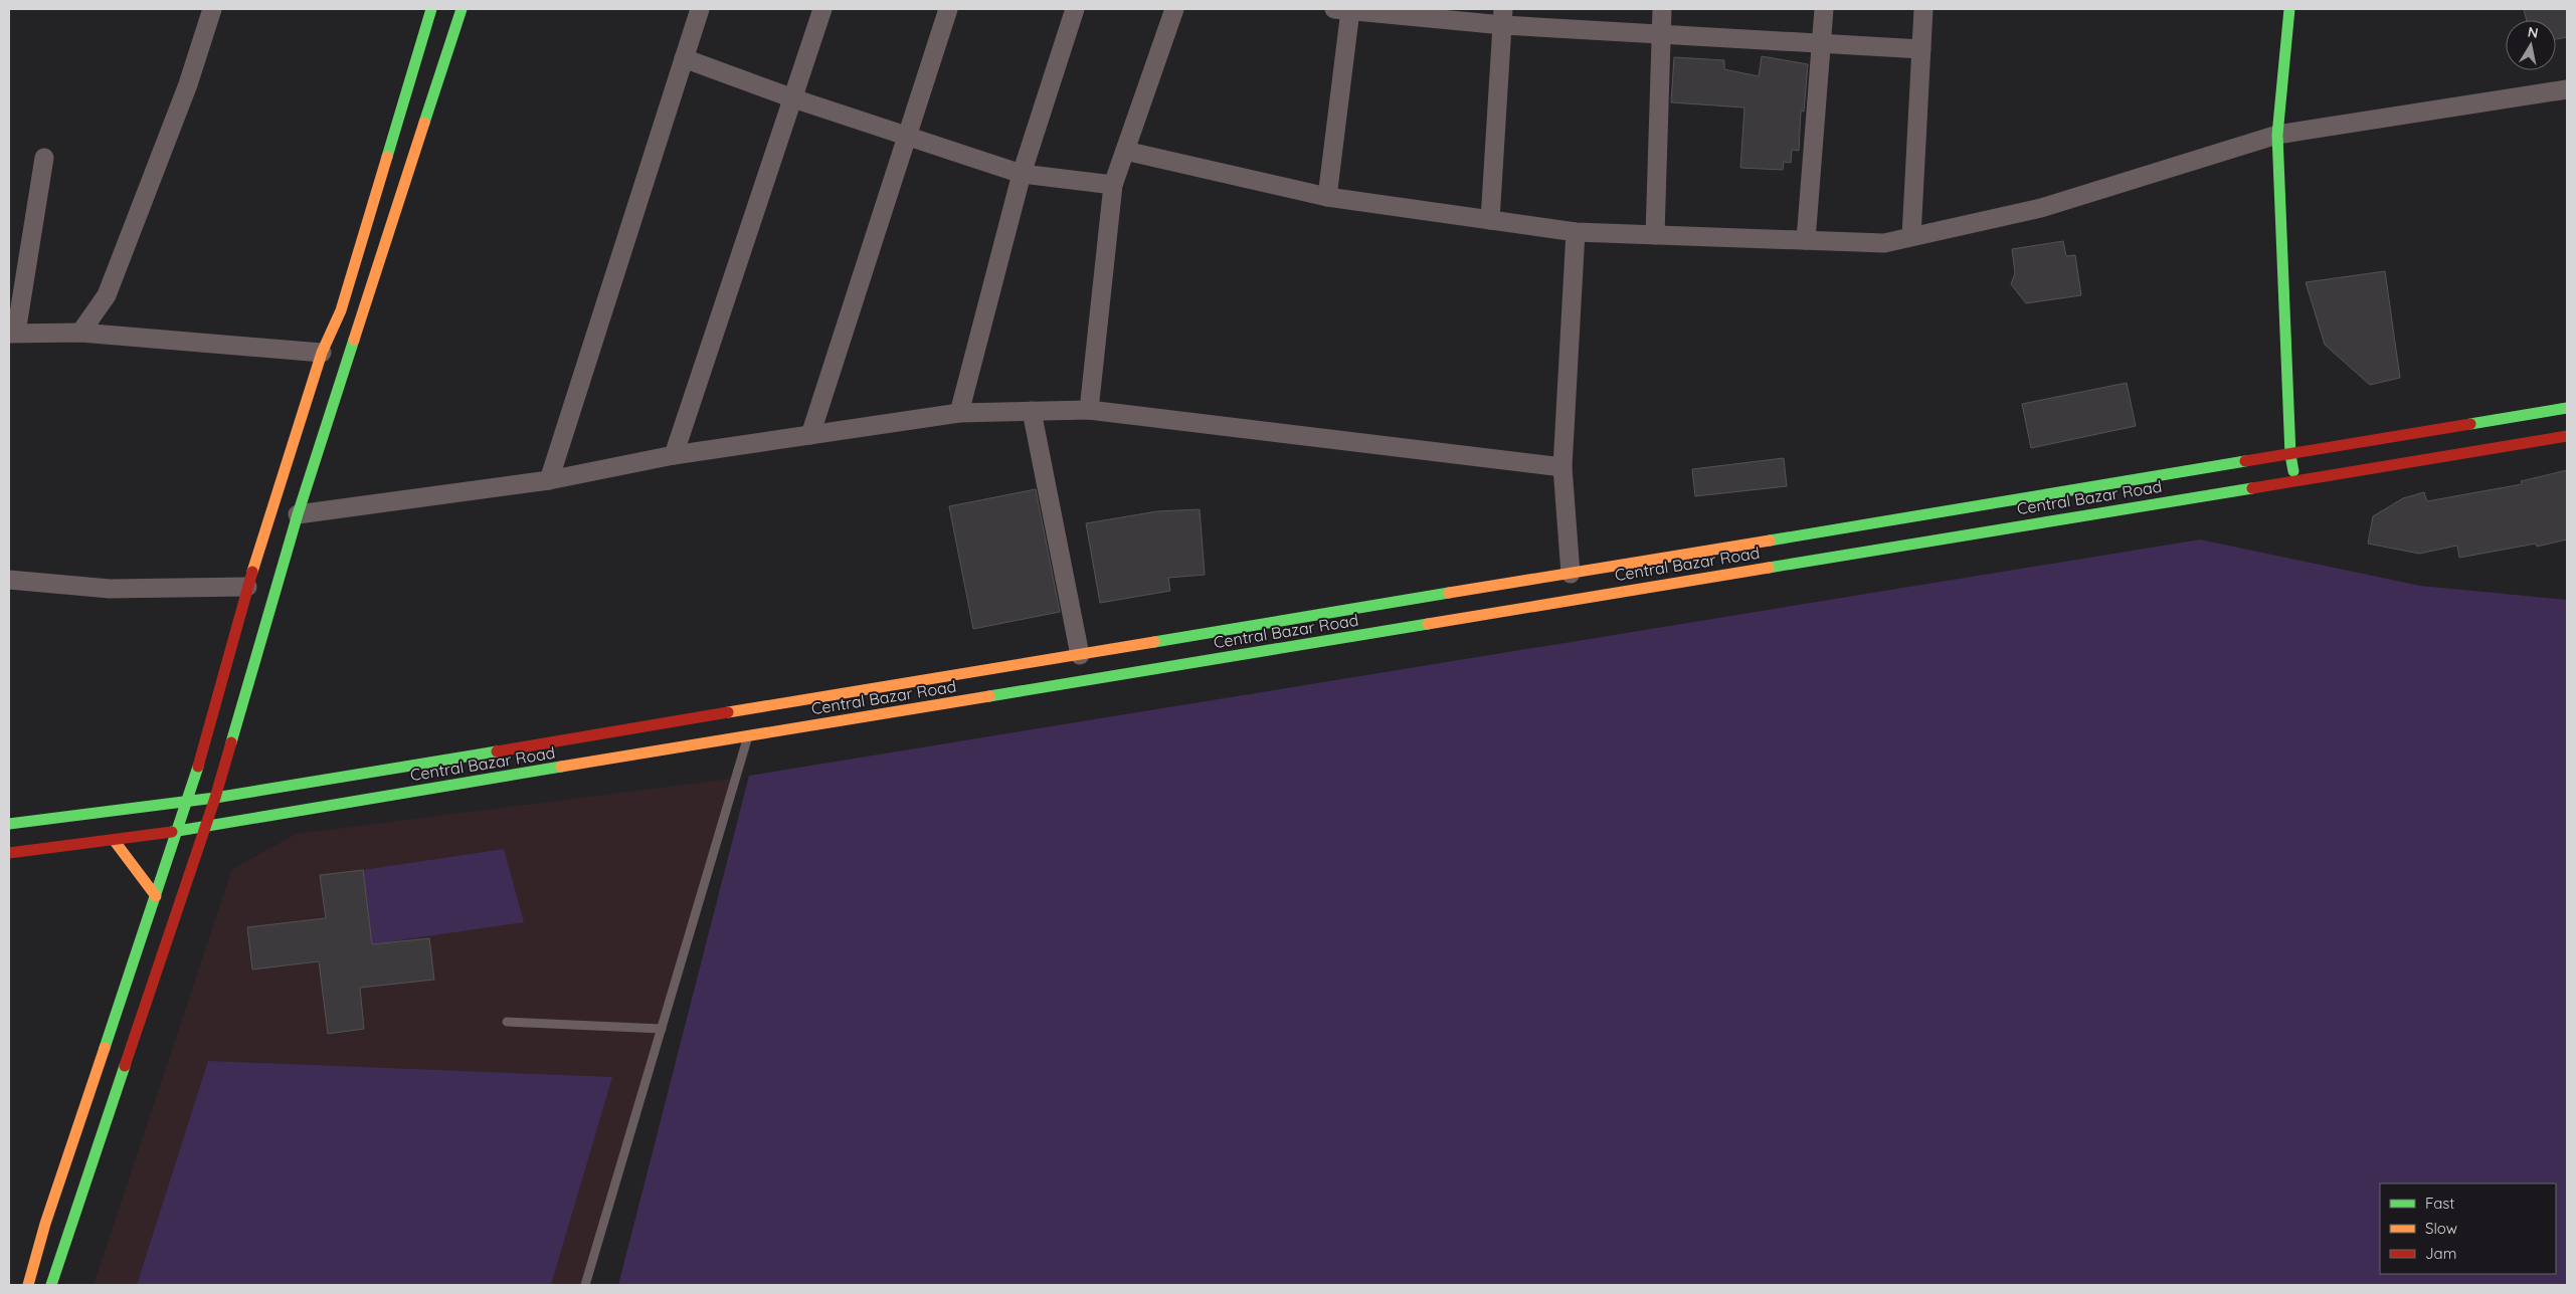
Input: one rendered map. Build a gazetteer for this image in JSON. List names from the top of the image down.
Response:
{
  "streets": {
    "main road": ["Central Bazar Road"]
  },
  "legend": ["Fast", "Slow", "Jam"],
  "north": "top"
}
